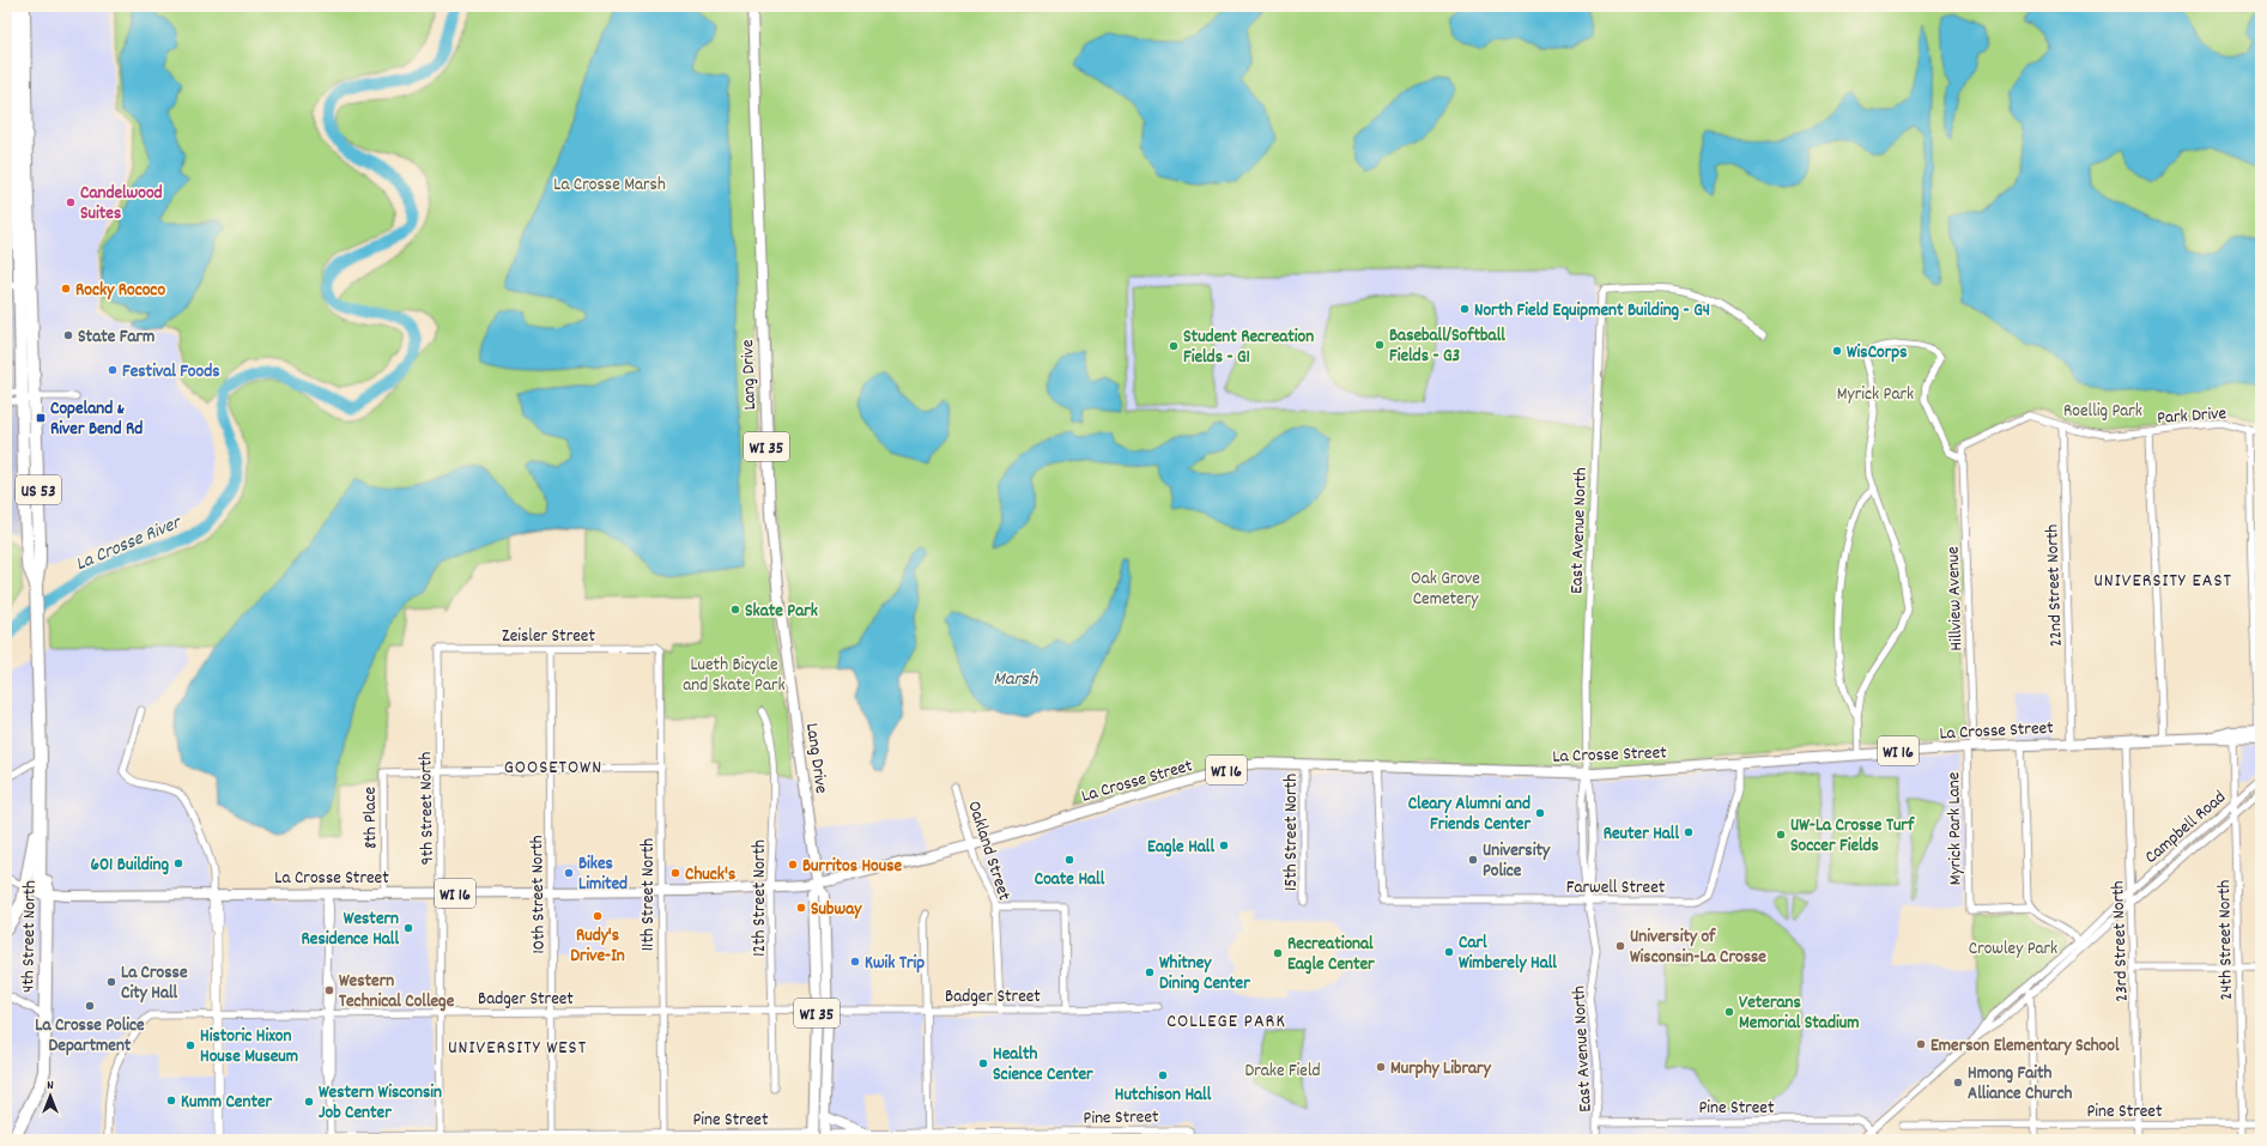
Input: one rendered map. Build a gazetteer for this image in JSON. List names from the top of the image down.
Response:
{
  "streets": {
    "highway": ["US 53", "4th Street North"],
    "main road": [
      "Lang Drive",
      "WI 35",
      "La Crosse Street",
      "WI 16"
    ],
    "street": [
      "Park Drive",
      "East Avenue North",
      "22nd Street North",
      "Hillview Avenue",
      "Zeisler Street",
      "9th Street North",
      "8th Place",
      "Campbell Road",
      "Myrick Park Lane",
      "15th Street North",
      "Oakland Street",
      "Farwell Street",
      "10th Street North",
      "11th Street North",
      "12th Street North",
      "24th Street North",
      "23rd Street North",
      "Badger Street",
      "Pine Street"
    ]
  },
  "crossings": [
    ["Lang Drive", "WI 35"],
    ["Lang Drive", "WI 16"],
    ["Park Drive", "22nd Street North"],
    ["Park Drive", "Hillview Avenue"],
    ["WI 35", "WI 16"],
    ["WI 35", "Badger Street"],
    ["WI 35", "Pine Street"],
    ["US 53", "La Crosse Street"],
    ["US 53", "4th Street North"],
    ["East Avenue North", "La Crosse Street"],
    ["East Avenue North", "Farwell Street"],
    ["East Avenue North", "Pine Street"],
    ["22nd Street North", "La Crosse Street"],
    ["Hillview Avenue", "La Crosse Street"],
    ["Hillview Avenue", "Myrick Park Lane"],
    ["Zeisler Street", "9th Street North"],
    ["Zeisler Street", "10th Street North"],
    ["Zeisler Street", "11th Street North"],
    ["La Crosse Street", "WI 16"],
    ["La Crosse Street", "9th Street North"],
    ["La Crosse Street", "8th Place"],
    ["La Crosse Street", "Myrick Park Lane"],
    ["La Crosse Street", "15th Street North"],
    ["La Crosse Street", "Oakland Street"],
    ["La Crosse Street", "Farwell Street"],
    ["La Crosse Street", "10th Street North"],
    ["La Crosse Street", "11th Street North"],
    ["La Crosse Street", "4th Street North"],
    ["La Crosse Street", "24th Street North"],
    ["La Crosse Street", "23rd Street North"],
    ["WI 16", "Oakland Street"],
    ["WI 16", "11th Street North"],
    ["WI 16", "12th Street North"],
    ["9th Street North", "8th Place"],
    ["9th Street North", "Badger Street"],
    ["9th Street North", "Pine Street"],
    ["Campbell Road", "24th Street North"],
    ["Campbell Road", "23rd Street North"],
    ["Campbell Road", "Pine Street"],
    ["Oakland Street", "Badger Street"],
    ["10th Street North", "Badger Street"],
    ["10th Street North", "Pine Street"],
    ["11th Street North", "Badger Street"],
    ["11th Street North", "Pine Street"],
    ["12th Street North", "Badger Street"],
    ["24th Street North", "Pine Street"],
    ["23rd Street North", "Pine Street"]
  ],
  "districts": [
    "UNIVERSITY EAST",
    "GOOSETOWN",
    "COLLEGE PARK",
    "UNIVERSITY WEST"
  ],
  "water": ["La Crosse River", "Marsh"],
  "parks": [
    "La Crosse Marsh",
    "Myrick Park",
    "Roellig Park",
    "Oak Grove Cemetery",
    "Lueth Bicycle and Skate Park",
    "Crowley Park",
    "Drake Field"
  ],
  "places": {
    "other": [
      "Candelwood Suites",
      "Rocky Rococo",
      "North Field Equipment Building - G4",
      "State Farm",
      "Baseball/Softball Fields - G3",
      "Student Recreation Fields - G1",
      "WisCorps",
      "Festival Foods",
      "Skate Park",
      "Cleary Alumni and Friends Center",
      "Reuter Hall",
      "UW-La Crosse Turf Soccer Fields",
      "Eagle Hall",
      "Coate Hall",
      "University Police",
      "601 Building",
      "Burritos House",
      "Bikes Limited",
      "Chuck's",
      "Subway",
      "Rudy's Drive-In",
      "Western Residence Hall",
      "University of Wisconsin-La Crosse",
      "Carl Wimberely Hall",
      "Recreational Eagle Center",
      "Kwik Trip",
      "Whitney Dining Center",
      "La Crosse City Hall",
      "Western Technical College",
      "La Crosse Police Department",
      "Veterans Memorial Stadium",
      "Emerson Elementary School",
      "Historic Hixon House Museum",
      "Health Science Center",
      "Murphy Library",
      "Hutchison Hall",
      "Hmong Faith Alliance Church",
      "Kumm Center",
      "Western Wisconsin Job Center"
    ],
    "transit": ["Copeland & River Bend Rd"]
  },
  "north": "top"
}
